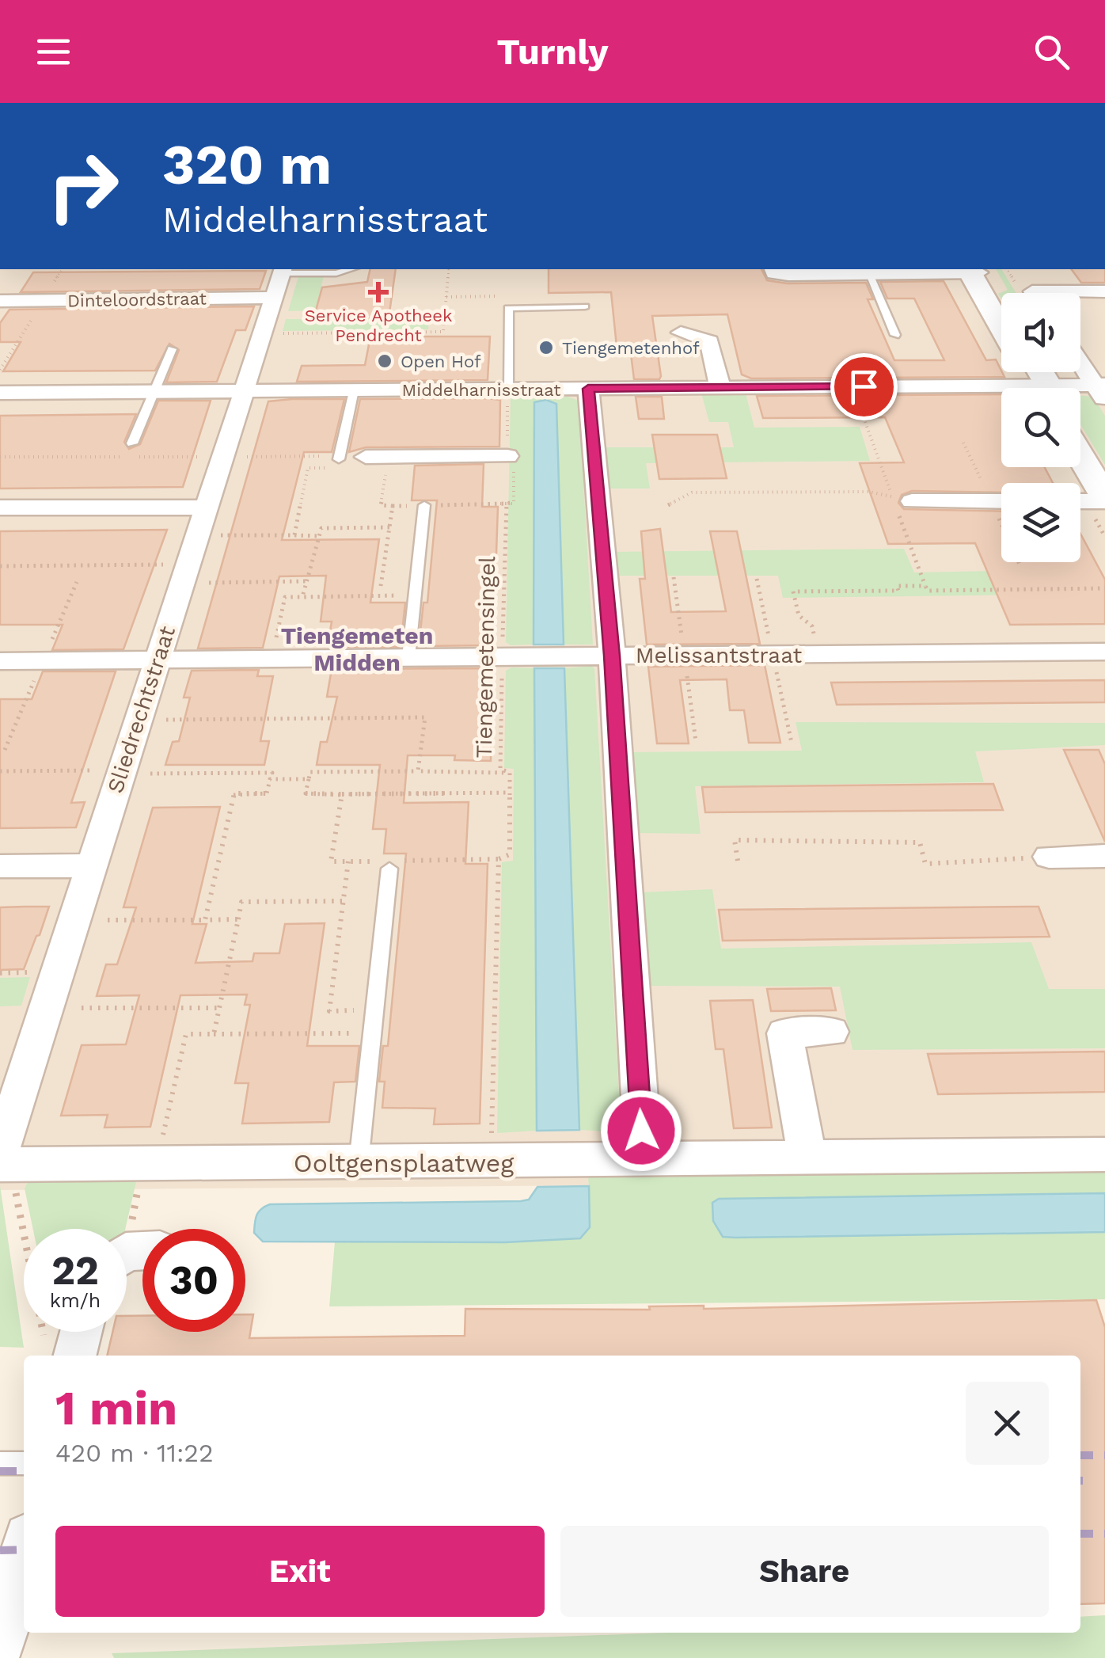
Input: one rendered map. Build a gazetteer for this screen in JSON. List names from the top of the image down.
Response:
{
  "streets": {
    "street": [
      "Dinteloordstraat",
      "Middelharnisstraat",
      "Melissantstraat",
      "Sliedrechtstraat",
      "Ooltgensplaatweg"
    ],
    "path": ["Tiengemetensingel"]
  },
  "crossings": [
    ["Dinteloordstraat", "Sliedrechtstraat"],
    ["Middelharnisstraat", "Tiengemetensingel"],
    ["Middelharnisstraat", "Sliedrechtstraat"],
    ["Melissantstraat", "Tiengemetensingel"],
    ["Melissantstraat", "Sliedrechtstraat"],
    ["Tiengemetensingel", "Ooltgensplaatweg"],
    ["Sliedrechtstraat", "Ooltgensplaatweg"]
  ],
  "districts": ["Tiengemeten Midden"],
  "places": {
    "health": ["Service Apotheek Pendrecht"],
    "other": ["Tiengemetenhof", "Open Hof"]
  },
  "page": {
    "header": "Turnly",
    "turn": ["320 m", "Middelharnisstraat"],
    "speed": "22 km/h",
    "limit": "30",
    "heading": ["1 min", "420 m · 11:22"],
    "buttons": ["Exit", "Share"]
  }
}
